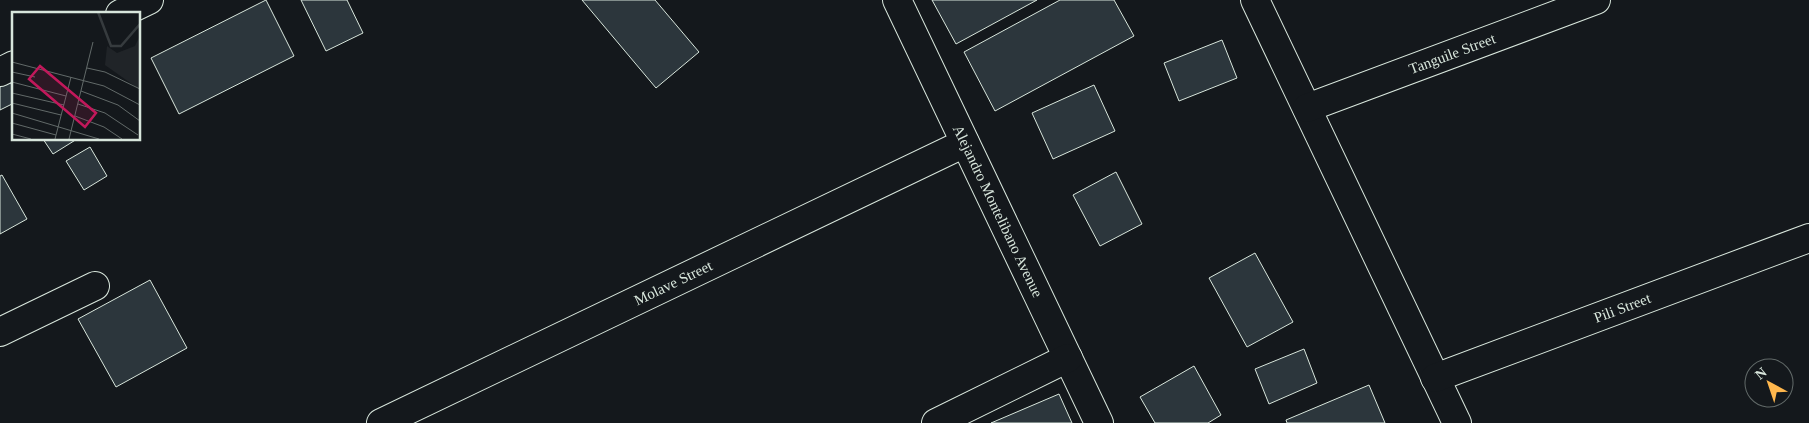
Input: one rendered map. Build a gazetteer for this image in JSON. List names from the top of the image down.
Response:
{
  "streets": {
    "street": [
      "Tanguile Street",
      "Alejandro Montelibano Avenue",
      "Molave Street",
      "Pili Street"
    ]
  },
  "crossings": [
    ["Alejandro Montelibano Avenue", "Molave Street"]
  ],
  "north": "top left"
}
